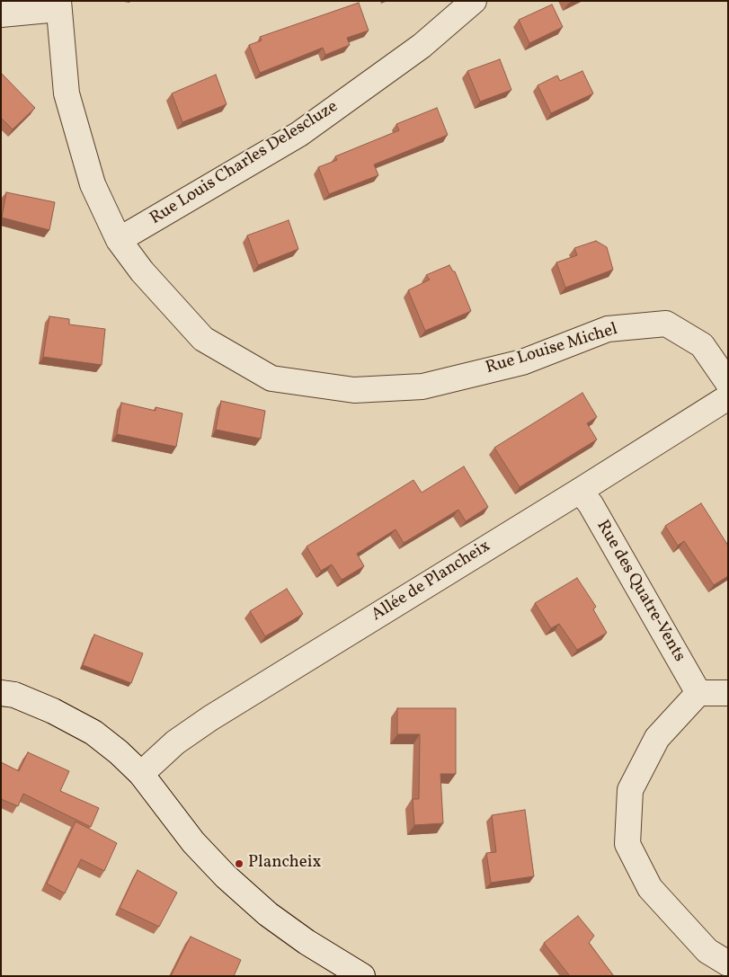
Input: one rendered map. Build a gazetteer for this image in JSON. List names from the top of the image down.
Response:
{
  "streets": {
    "street": [
      "Rue Louis Charles Delescluze",
      "Rue Louise Michel",
      "Allée de Plancheix",
      "Rue des Quatre-Vents"
    ]
  },
  "crossings": [
    ["Rue Louis Charles Delescluze", "Rue Louise Michel"],
    ["Allée de Plancheix", "Rue des Quatre-Vents"]
  ],
  "places": ["Plancheix"]
}
